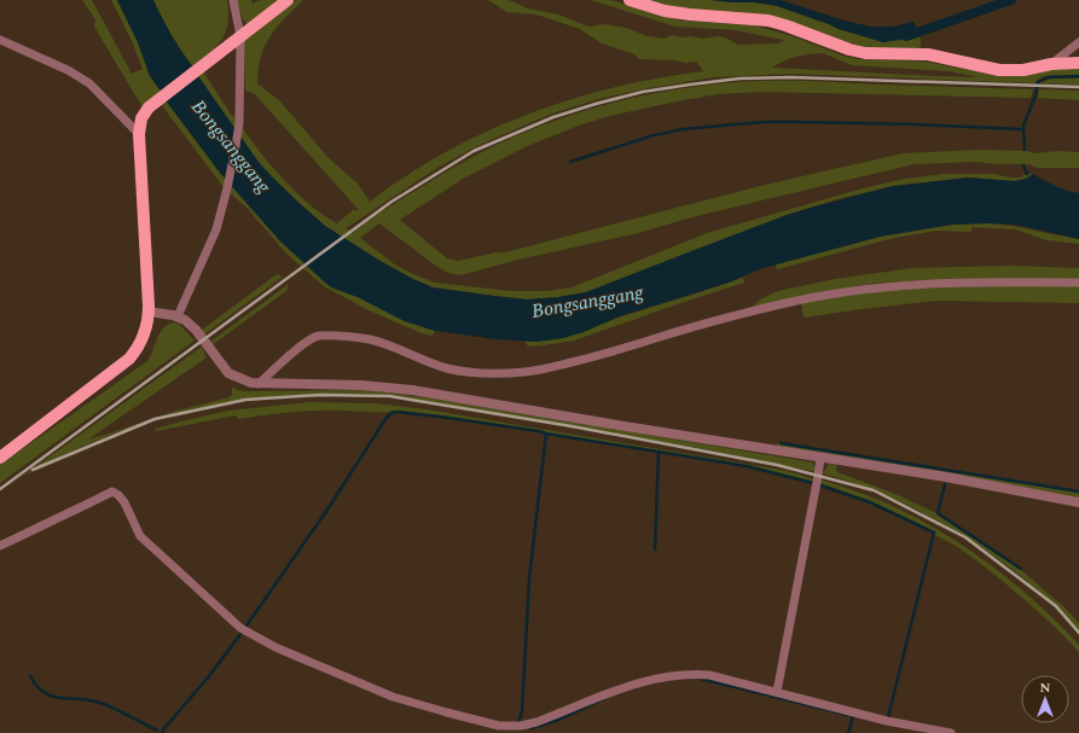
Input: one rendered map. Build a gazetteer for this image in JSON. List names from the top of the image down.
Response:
{
  "water": ["Bongsanggang"],
  "north": "top"
}
